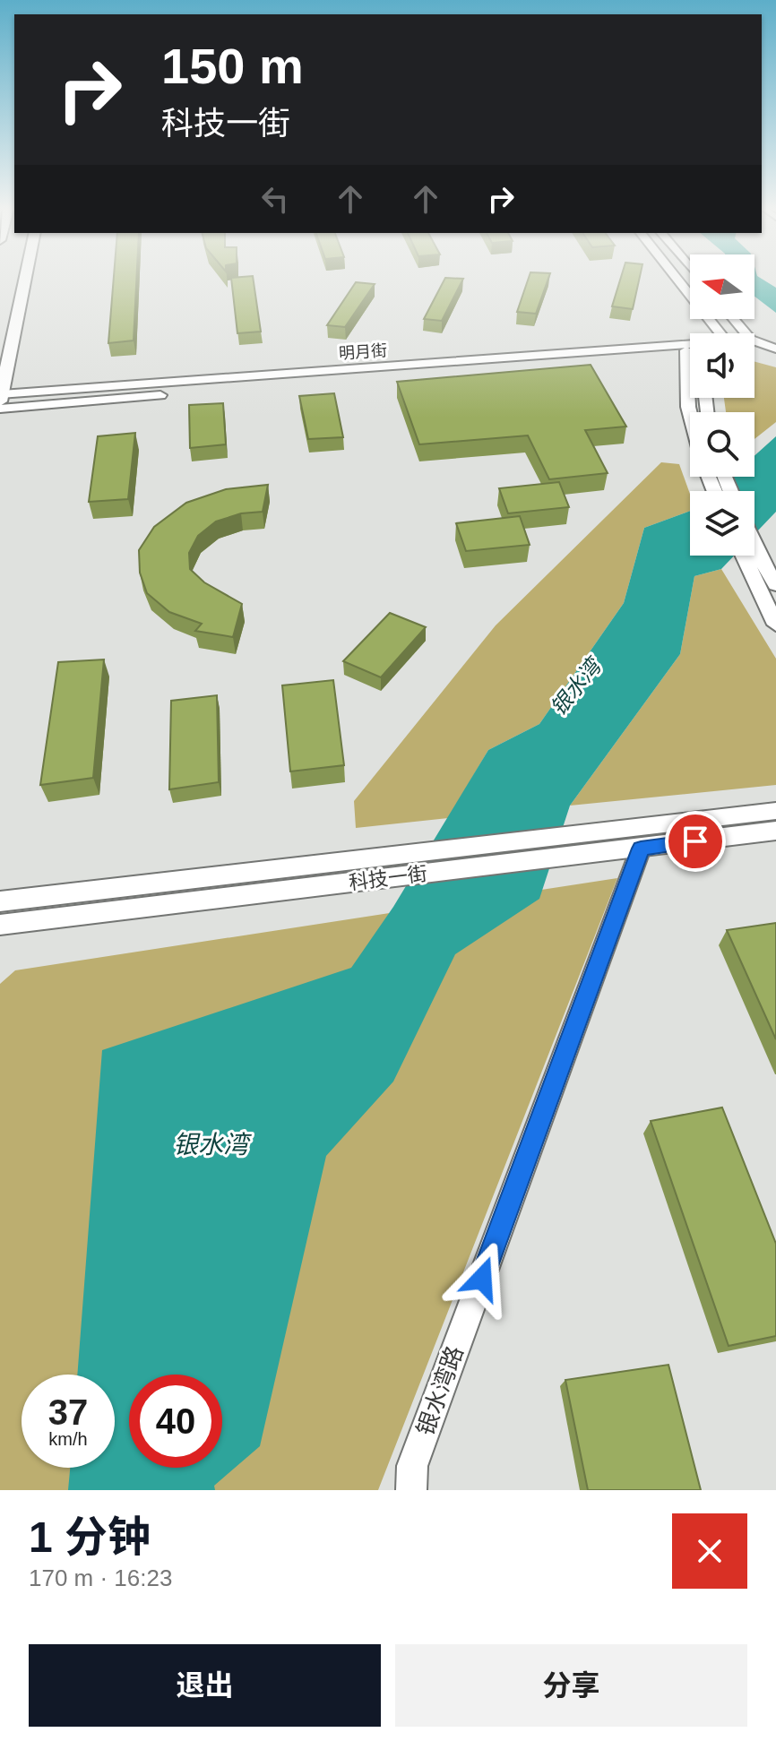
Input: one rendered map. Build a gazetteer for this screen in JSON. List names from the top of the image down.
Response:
{
  "streets": {
    "main road": ["科技一街"],
    "street": ["明月街", "银水湾路"]
  },
  "crossings": [
    ["科技一街", "银水湾路"]
  ],
  "water": ["银水湾"],
  "north": "left",
  "page": {
    "turn": ["150 m", "科技一街"],
    "speed": "37 km/h",
    "limit": "40",
    "heading": ["1 分钟", "170 m · 16:23"],
    "buttons": ["退出", "分享"]
  }
}
